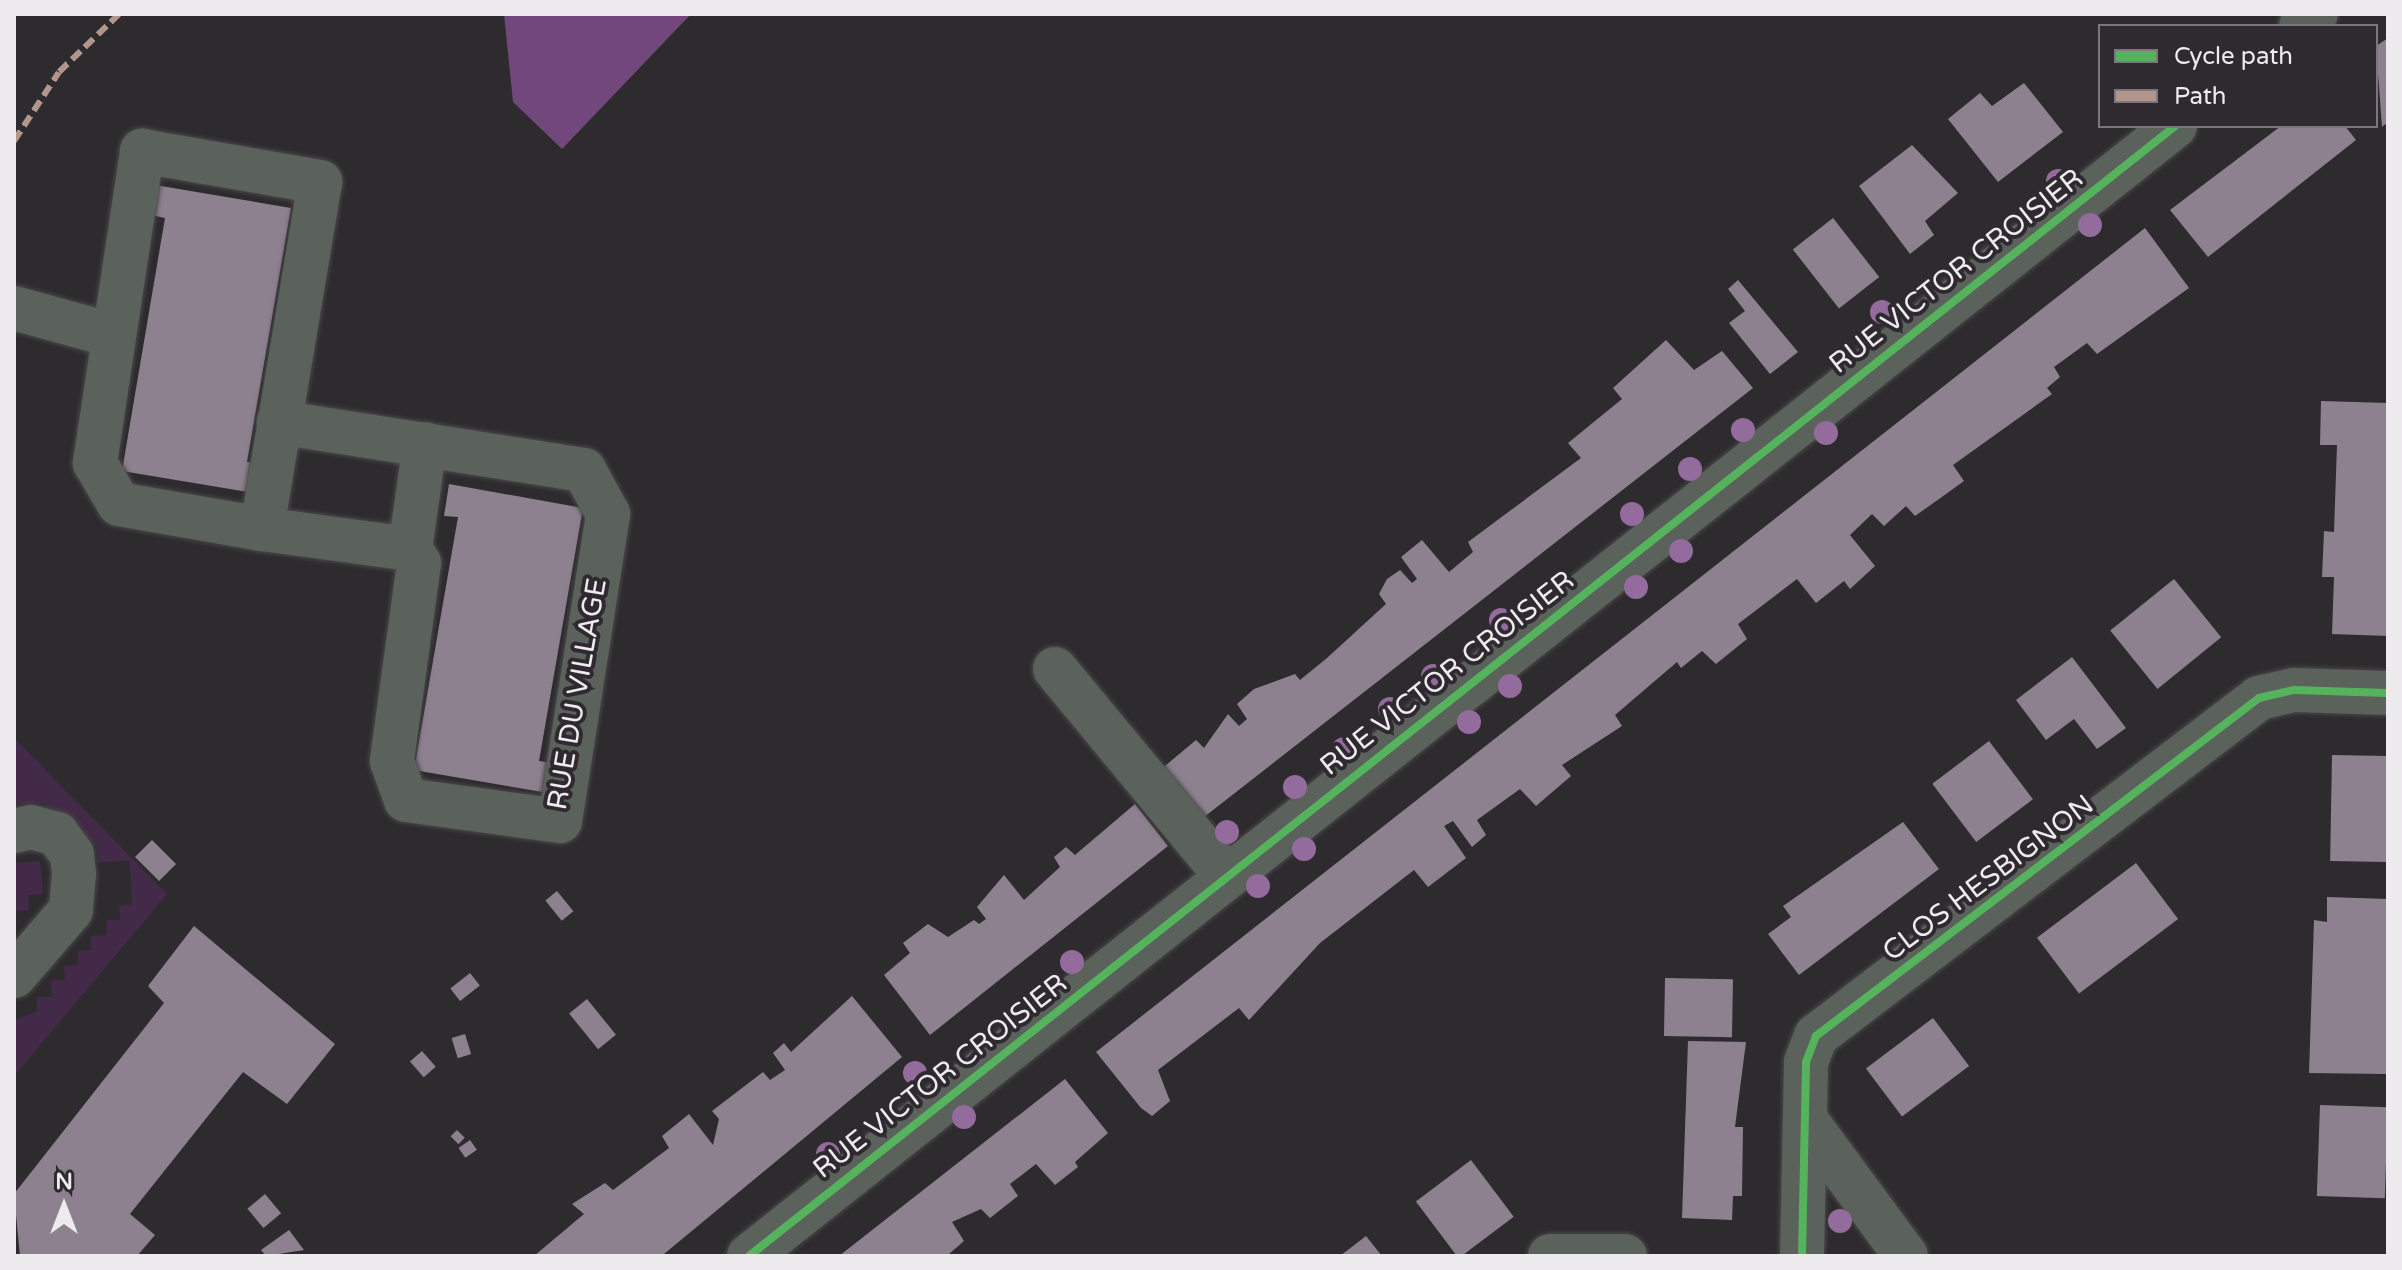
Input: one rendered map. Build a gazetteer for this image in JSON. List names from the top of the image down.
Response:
{
  "streets": {
    "street": ["RUE VICTOR CROISIER", "RUE DU VILLAGE", "CLOS HESBIGNON"]
  },
  "legend": ["Cycle path", "Path"],
  "north": "top"
}
